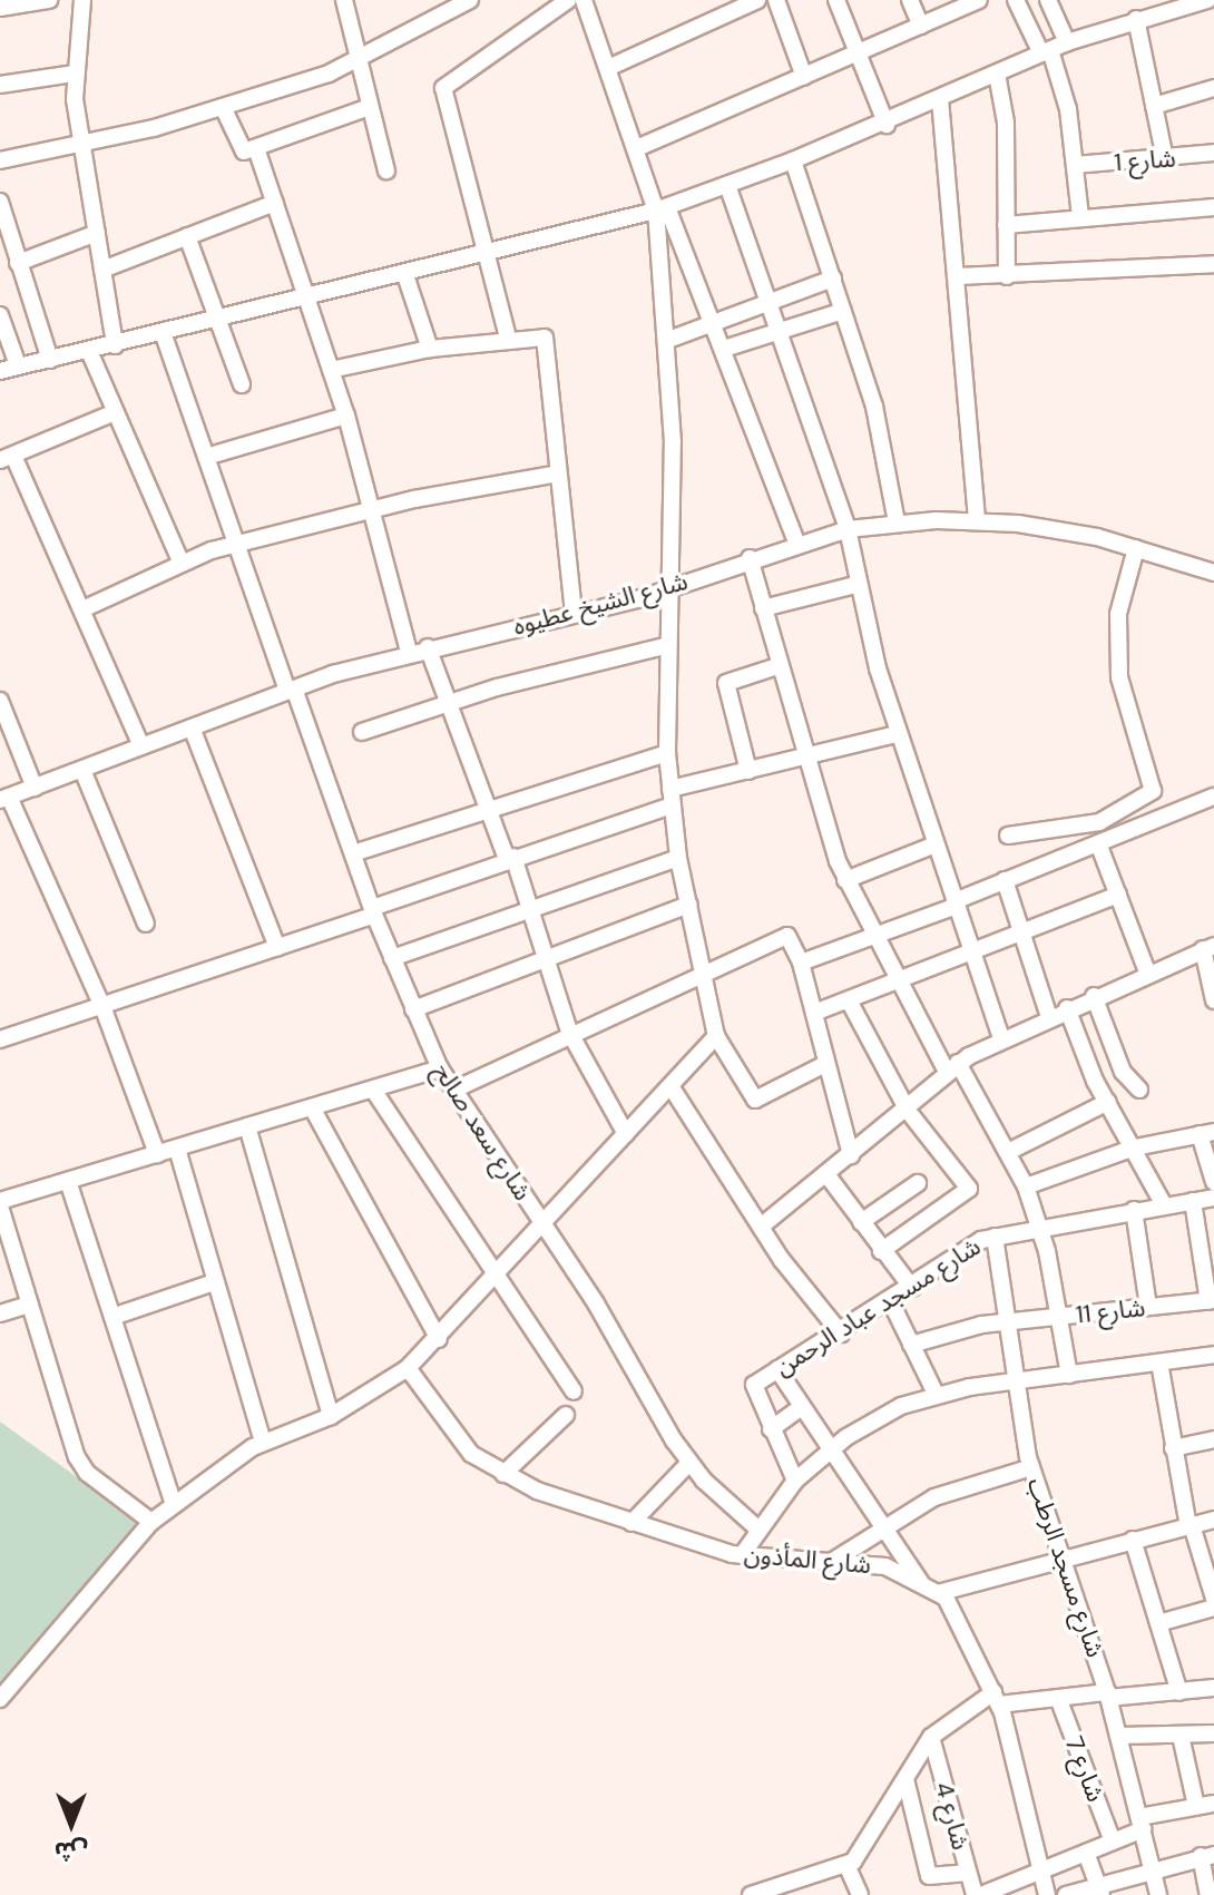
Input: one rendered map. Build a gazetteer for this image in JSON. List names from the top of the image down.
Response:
{
  "streets": {
    "street": [
      "شارع 1",
      "شارع الشيخ عطيوه",
      "شارع سعد صالح",
      "شارع مسجد عباد الرحمن",
      "شارع 11",
      "شارع المأذون",
      "شارع مسجد الرطب",
      "شارع 7",
      "شارع 4"
    ]
  },
  "crossings": [
    ["شارع الشيخ عطيوه", "شارع سعد صالح"],
    ["شارع مسجد عباد الرحمن", "شارع مسجد الرطب"],
    ["شارع 11", "شارع مسجد الرطب"]
  ],
  "north": "bottom"
}
